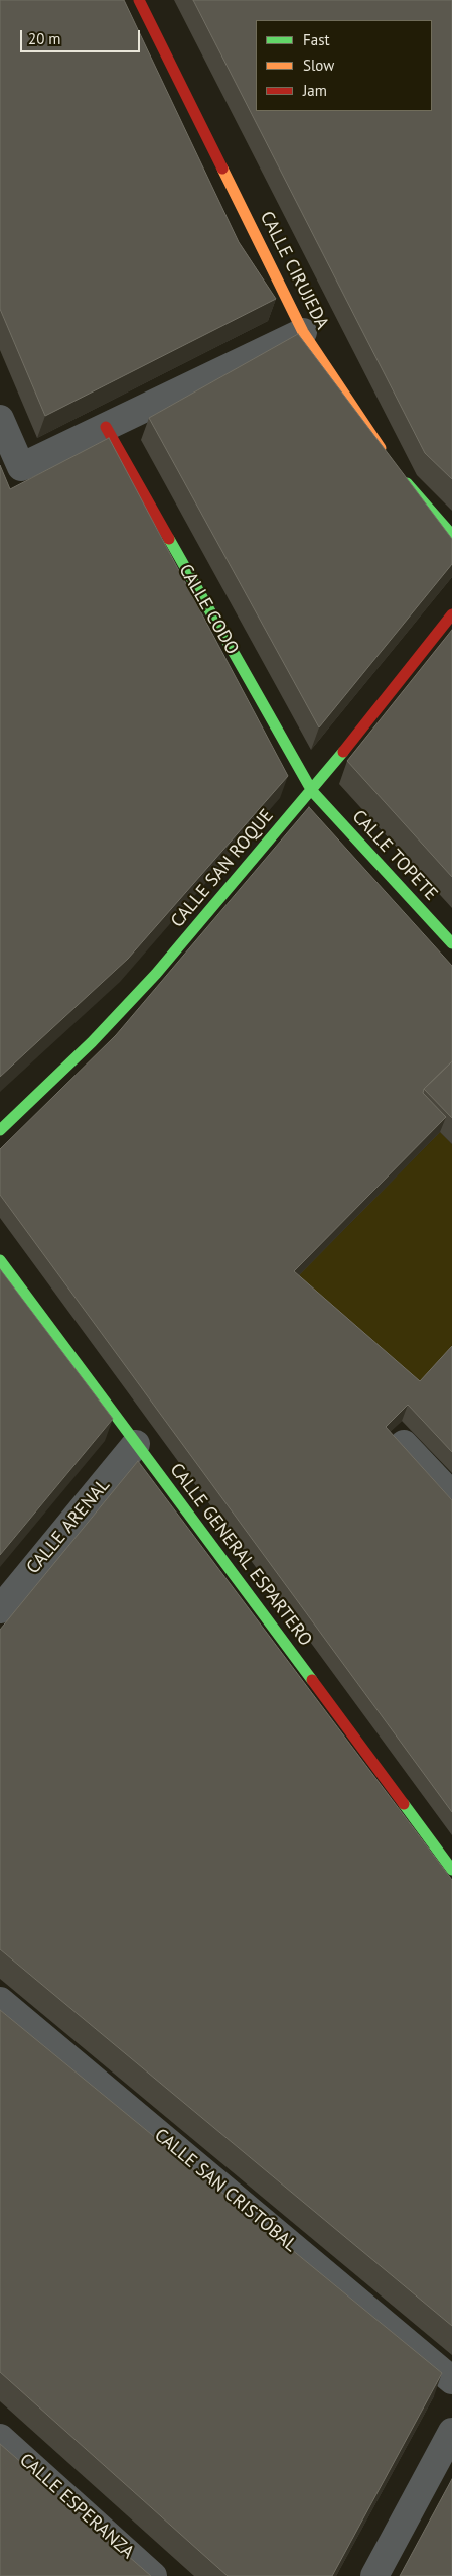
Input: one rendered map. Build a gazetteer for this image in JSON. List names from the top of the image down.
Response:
{
  "streets": {
    "street": [
      "CALLE CIRUJEDA",
      "CALLE CODO",
      "CALLE TOPETE",
      "CALLE SAN ROQUE",
      "CALLE ARENAL",
      "CALLE GENERAL ESPARTERO",
      "CALLE SAN CRISTÓBAL",
      "CALLE ESPERANZA"
    ]
  },
  "crossings": [
    ["CALLE CODO", "CALLE TOPETE"],
    ["CALLE CODO", "CALLE SAN ROQUE"],
    ["CALLE TOPETE", "CALLE SAN ROQUE"],
    ["CALLE ARENAL", "CALLE GENERAL ESPARTERO"]
  ],
  "legend": ["Fast", "Slow", "Jam"],
  "scale_bar": "20 m"
}
